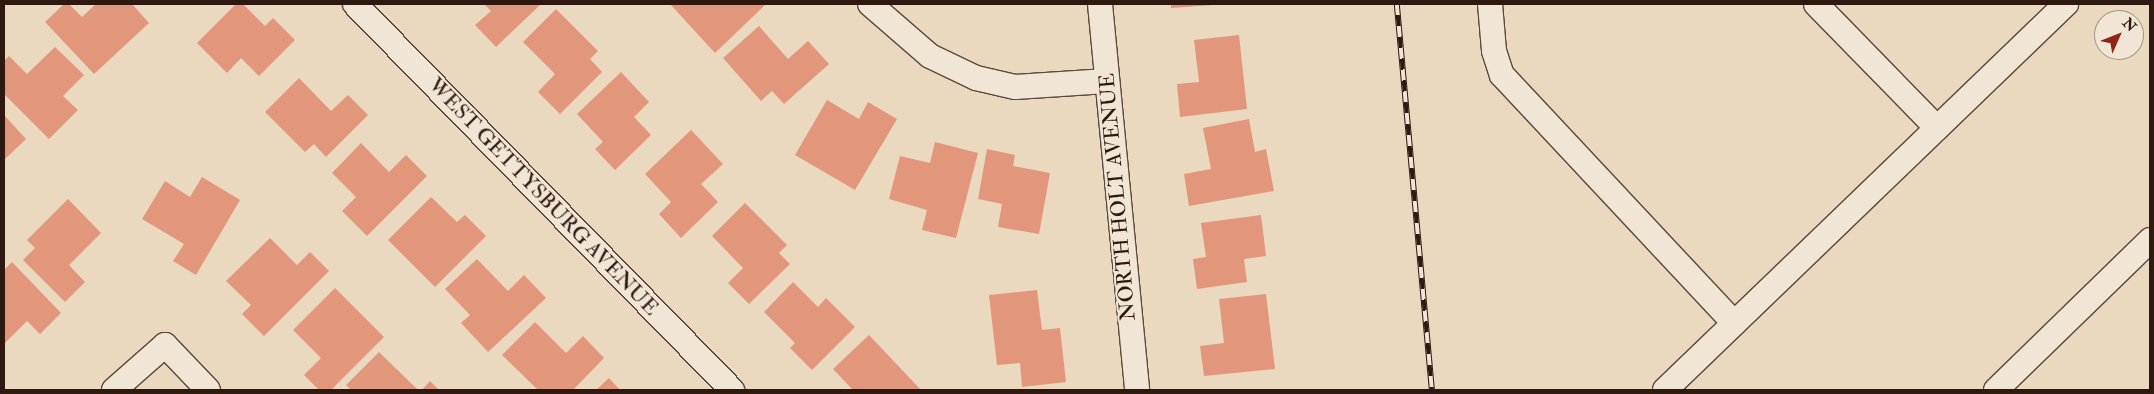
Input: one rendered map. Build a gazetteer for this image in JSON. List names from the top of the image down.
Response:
{
  "streets": {
    "street": ["WEST GETTYSBURG AVENUE", "NORTH HOLT AVENUE"]
  },
  "north": "top right"
}
